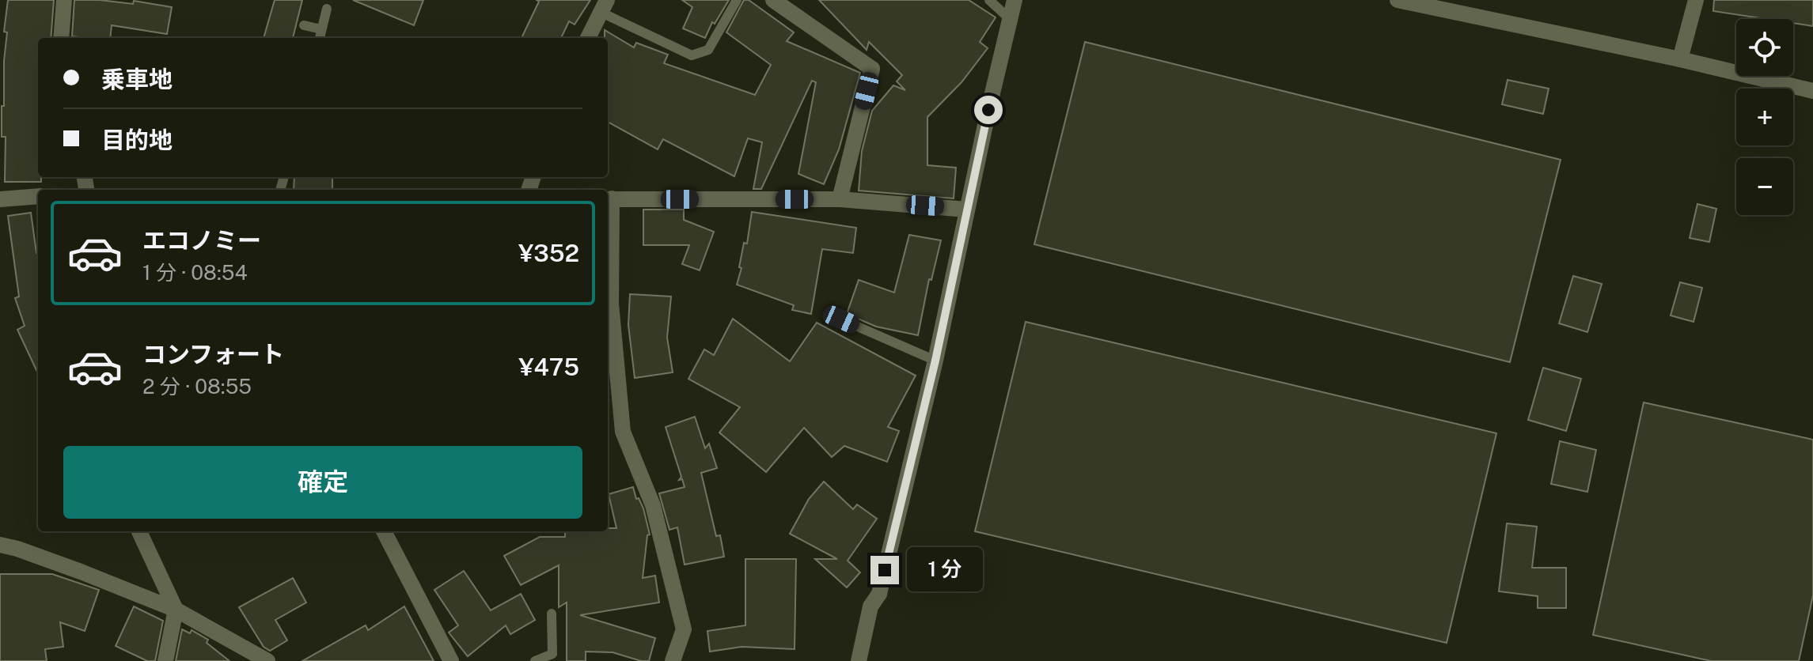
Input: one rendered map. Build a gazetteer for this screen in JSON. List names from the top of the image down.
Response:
{
  "page": {
    "map_buttons": ["+", "−"],
    "banner": ["乗車地", "目的地"],
    "list": [
      {
        "name": "エコノミー",
        "note": "1 分 · 08:54",
        "value": "¥352"
      },
      {
        "name": "コンフォート",
        "note": "2 分 · 08:55",
        "value": "¥475"
      }
    ],
    "buttons": "確定",
    "bubble": "1 分"
  }
}
